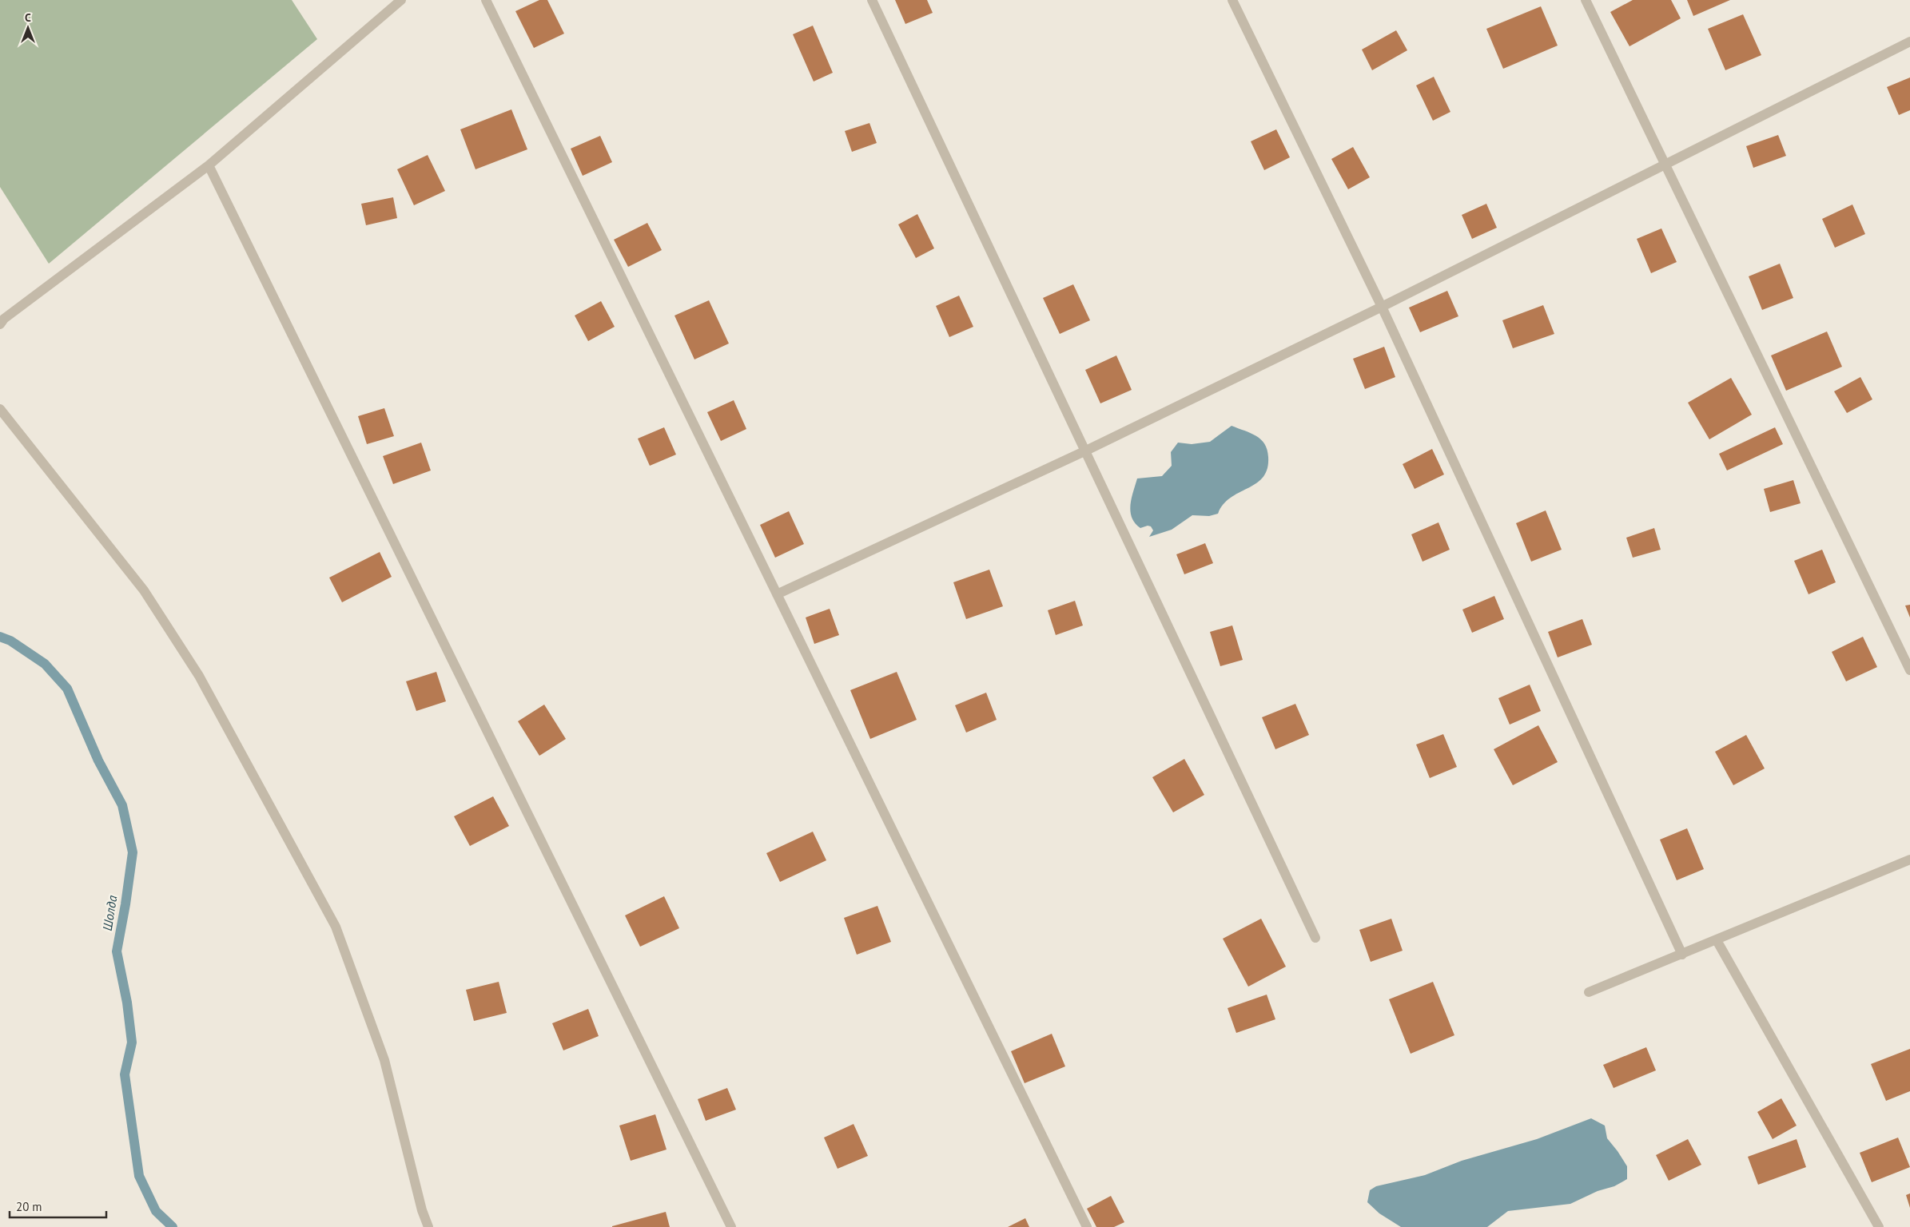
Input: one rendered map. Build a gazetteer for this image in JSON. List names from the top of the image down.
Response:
{
  "water": ["Шолда"],
  "scale_bar": "20 m",
  "north": "top"
}
